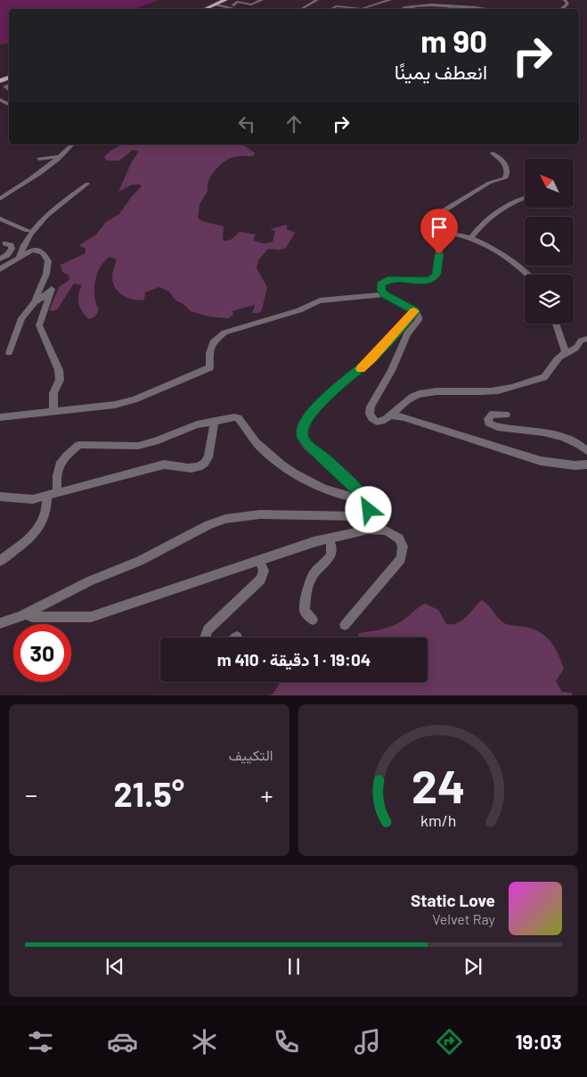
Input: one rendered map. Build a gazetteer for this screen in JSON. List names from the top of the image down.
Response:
{
  "north": "top left",
  "page": {
    "turn": ["90 m", "انعطف يمينًا"],
    "limit": "30",
    "trip": "19:04 · 1 دقيقة · 410 m",
    "tile": "التكييف",
    "heat": ["−", "21.5°", "+"],
    "song": ["Static Love", "Velvet Ray"],
    "tabs": "19:03",
    "gauge": ["24", "km/h"]
  }
}
